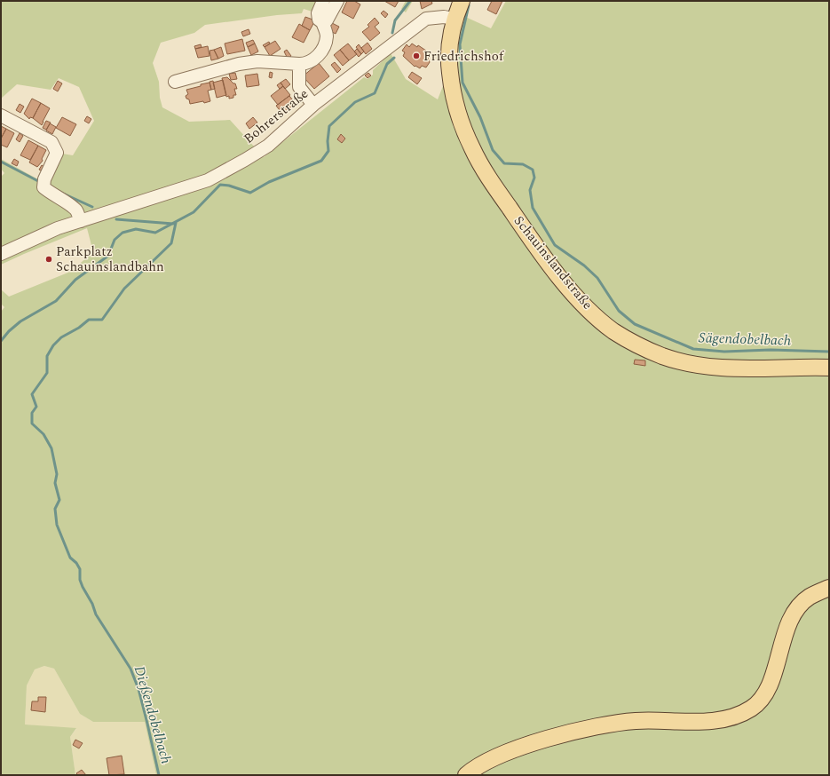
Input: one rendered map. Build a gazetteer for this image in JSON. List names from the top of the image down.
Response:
{
  "streets": {
    "main road": ["Schauinslandstraße"],
    "street": ["Bohrerstraße"]
  },
  "crossings": [
    ["Bohrerstraße", "Schauinslandstraße"]
  ],
  "water": ["Sägendobelbach", "Dießendobelbach"],
  "places": ["Friedrichshof", "Parkplatz Schauinslandbahn"]
}
